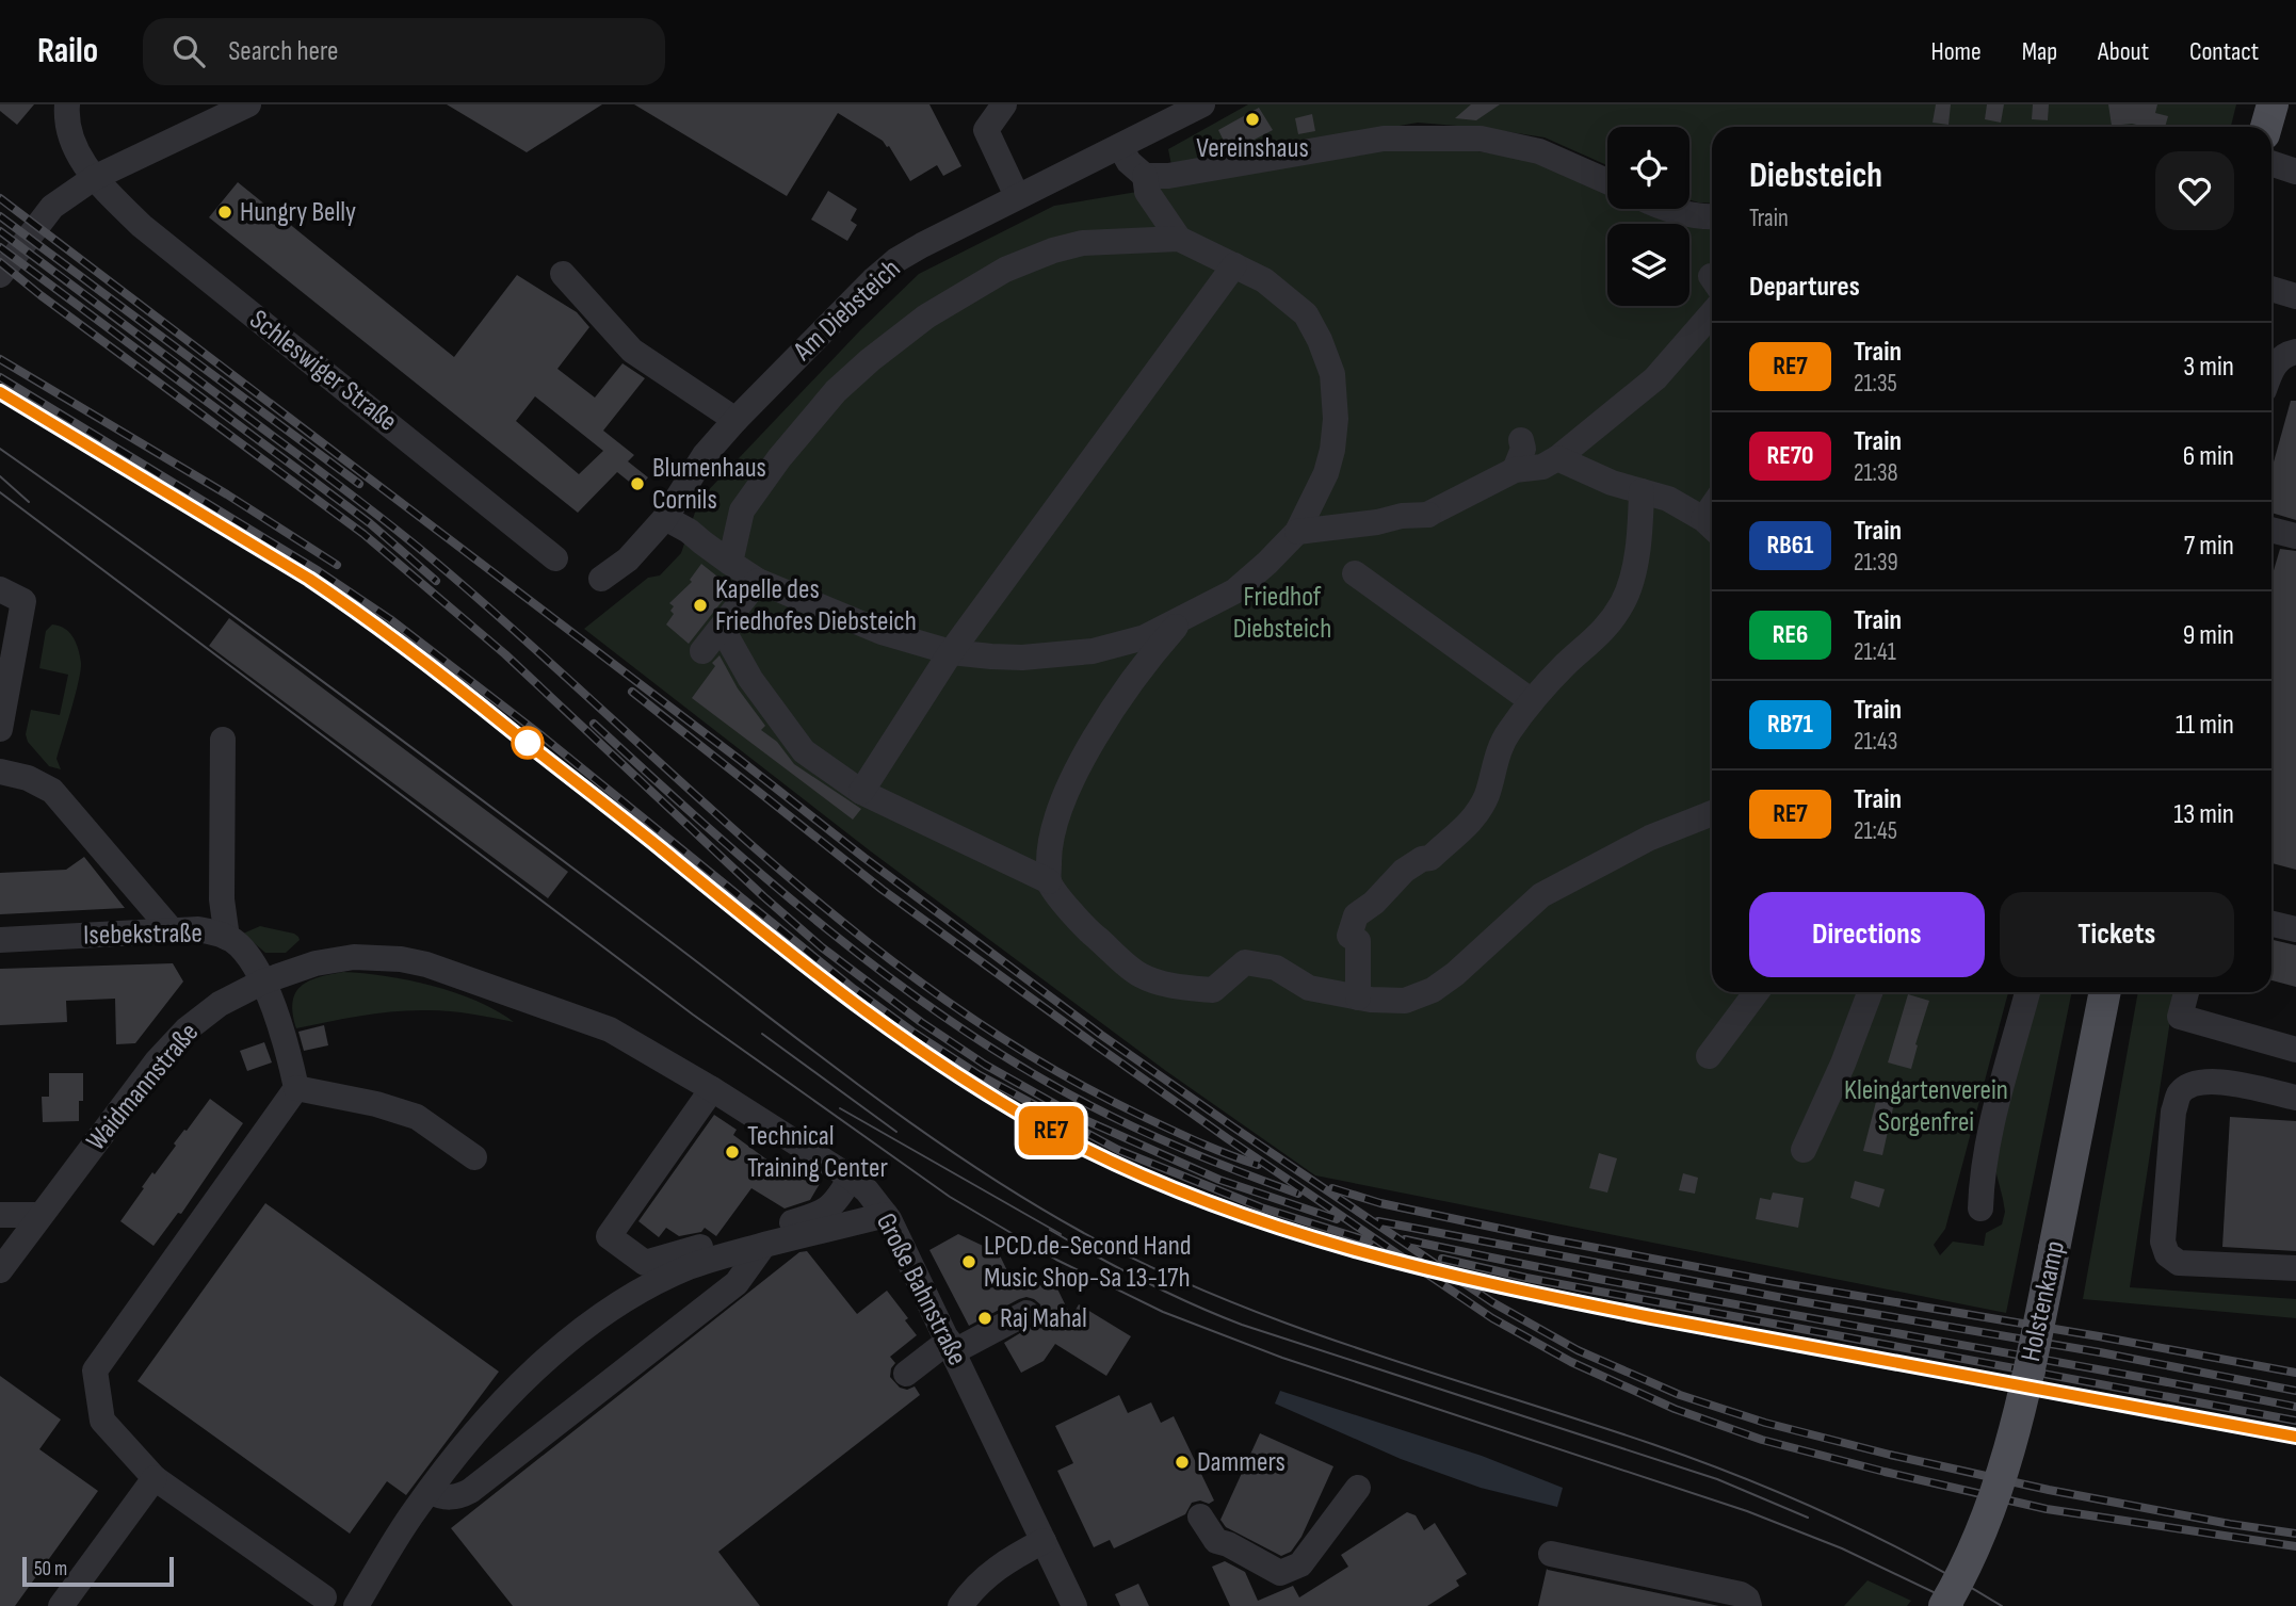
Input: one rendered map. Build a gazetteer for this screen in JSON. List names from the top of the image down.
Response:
{
  "streets": {
    "main road": ["Holstenkamp"],
    "street": [
      "Am Diebsteich",
      "Schleswiger Straße",
      "Isebekstraße",
      "Waidmannstraße",
      "Große Bahnstraße"
    ]
  },
  "crossings": [
    ["Isebekstraße", "Waidmannstraße"],
    ["Waidmannstraße", "Große Bahnstraße"]
  ],
  "parks": ["Friedhof Diebsteich", "Kleingartenverein Sorgenfrei"],
  "places": [
    "Vereinshaus",
    "Hungry Belly",
    "Blumenhaus Cornils",
    "Kapelle des Friedhofes Diebsteich",
    "Technical Training Center",
    "LPCD.de-Second Hand Music Shop-Sa 13-17h",
    "Raj Mahal",
    "Dammers"
  ],
  "scale_bar": "50 m",
  "page": {
    "header": "Railo",
    "search": "Search here",
    "nav": [
      "Home",
      "Map",
      "About",
      "Contact"
    ],
    "on_map": "RE7",
    "heading": [
      ["Diebsteich", "Train"],
      "Departures"
    ],
    "list": [
      {
        "mark": "RE7",
        "name": "Train",
        "note": "21:35",
        "value": "3 min"
      },
      {
        "mark": "RE70",
        "name": "Train",
        "note": "21:38",
        "value": "6 min"
      },
      {
        "mark": "RB61",
        "name": "Train",
        "note": "21:39",
        "value": "7 min"
      },
      {
        "mark": "RE6",
        "name": "Train",
        "note": "21:41",
        "value": "9 min"
      },
      {
        "mark": "RB71",
        "name": "Train",
        "note": "21:43",
        "value": "11 min"
      },
      {
        "mark": "RE7",
        "name": "Train",
        "note": "21:45",
        "value": "13 min"
      }
    ],
    "buttons": ["Directions", "Tickets"],
    "scale": "50 m"
  }
}
